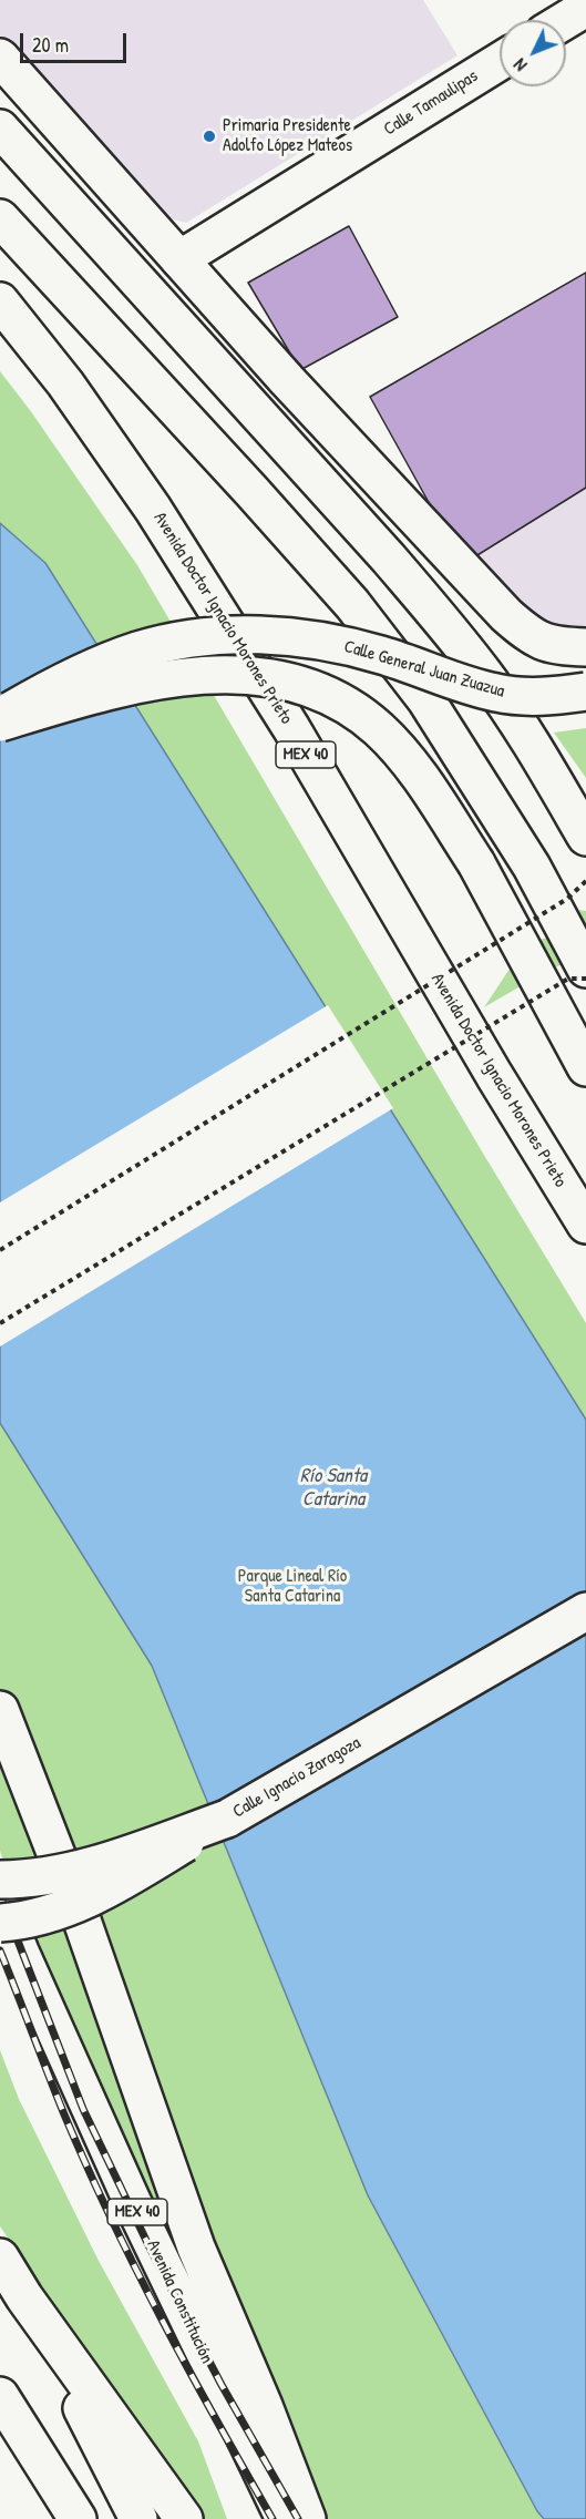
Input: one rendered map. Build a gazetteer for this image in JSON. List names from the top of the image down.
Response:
{
  "streets": {
    "main road": [
      "Calle Tamaulipas",
      "Avenida Doctor Ignacio Morones Prieto",
      "Calle General Juan Zuazua",
      "MEX 40",
      "Calle Ignacio Zaragoza",
      "Avenida Constitución"
    ]
  },
  "water": ["Río Santa Catarina"],
  "parks": ["Parque Lineal Río Santa Catarina"],
  "places": ["Primaria Presidente Adolfo López Mateos"],
  "scale_bar": "20 m",
  "north": "bottom left"
}
